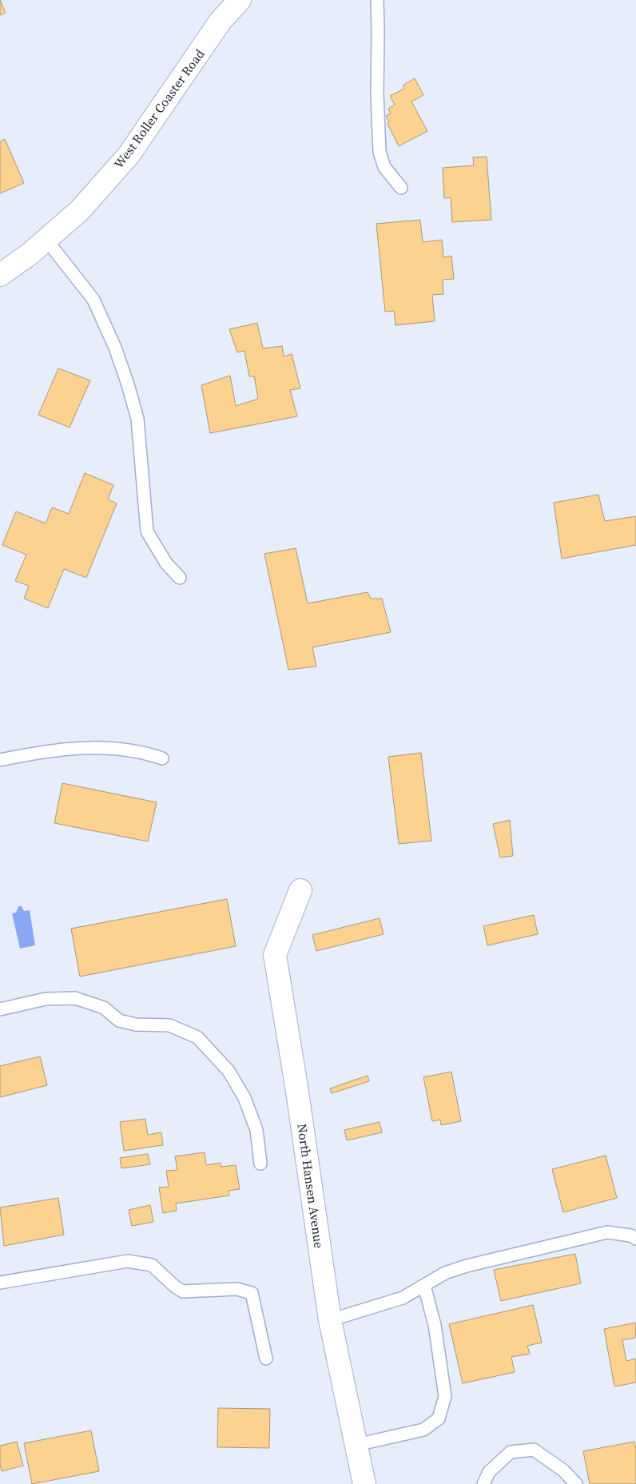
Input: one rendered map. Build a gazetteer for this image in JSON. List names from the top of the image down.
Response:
{
  "streets": {
    "street": ["West Roller Coaster Road", "North Hansen Avenue"]
  }
}
